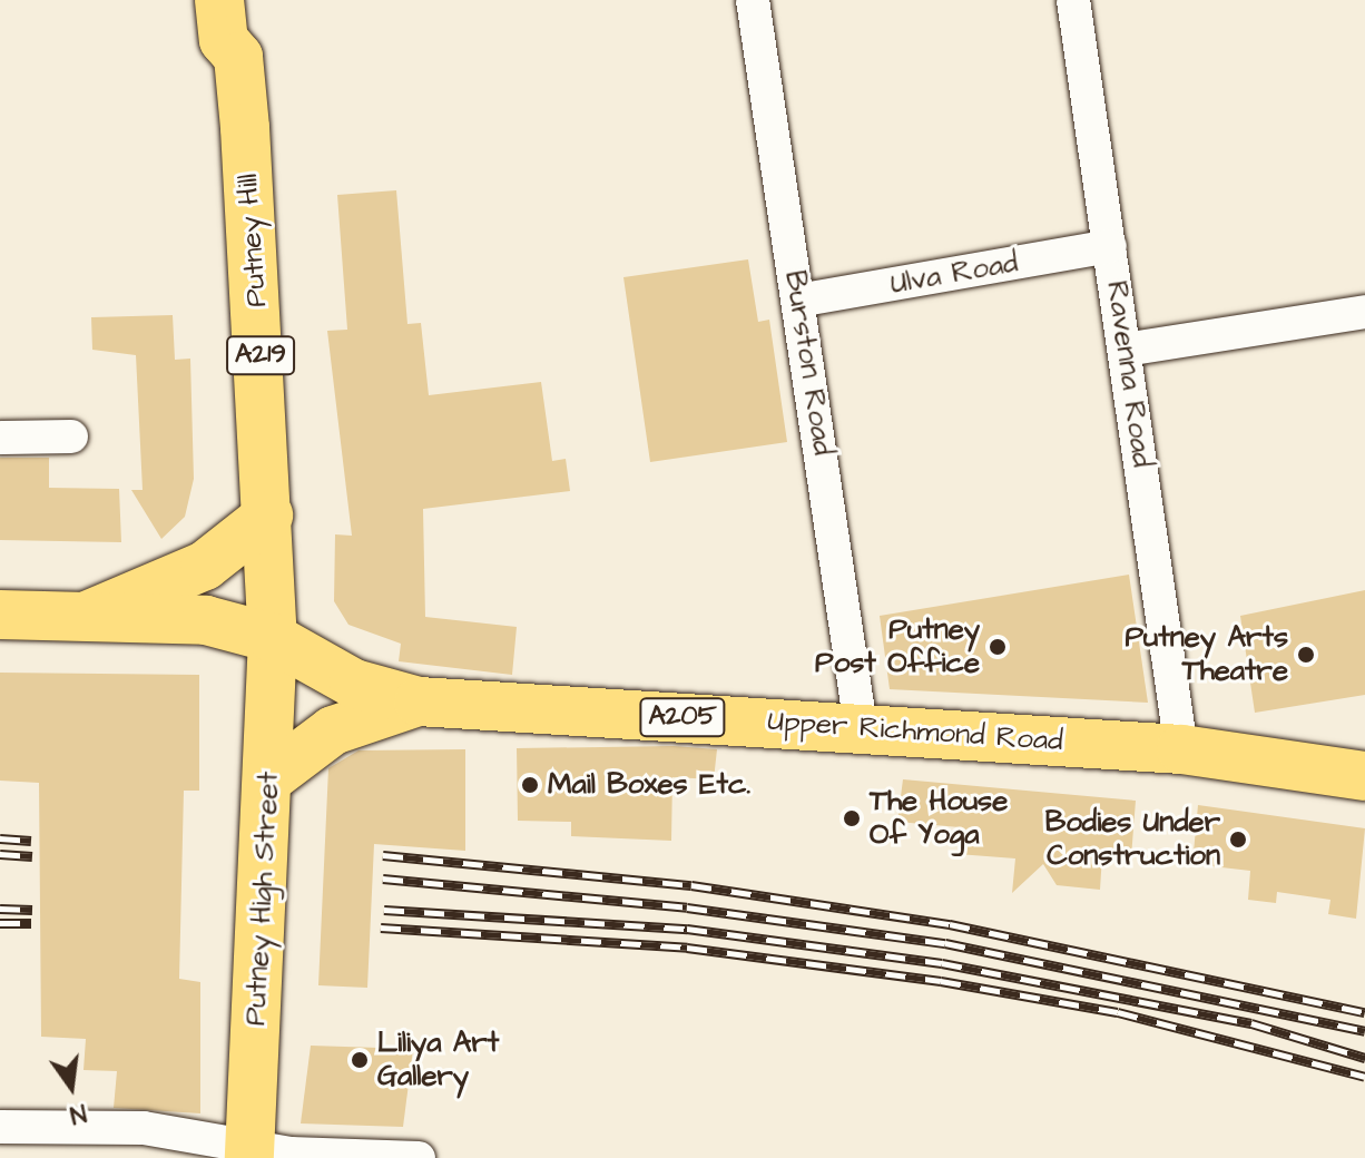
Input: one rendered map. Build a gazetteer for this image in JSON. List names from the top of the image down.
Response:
{
  "streets": {
    "main road": [
      "Putney Hill",
      "A219",
      "A205",
      "Upper Richmond Road",
      "Putney High Street"
    ],
    "street": ["Ulva Road", "Burston Road", "Ravenna Road"]
  },
  "crossings": [
    ["Putney Hill", "Upper Richmond Road"],
    ["Putney Hill", "Putney High Street"],
    ["Ulva Road", "Burston Road"],
    ["Ulva Road", "Ravenna Road"],
    ["Burston Road", "Upper Richmond Road"],
    ["Ravenna Road", "Upper Richmond Road"],
    ["Upper Richmond Road", "Putney High Street"]
  ],
  "places": [
    "Putney Post Office",
    "Putney Arts Theatre",
    "Mail Boxes Etc.",
    "The House Of Yoga",
    "Bodies Under Construction",
    "Liliya Art Gallery"
  ],
  "north": "bottom"
}
